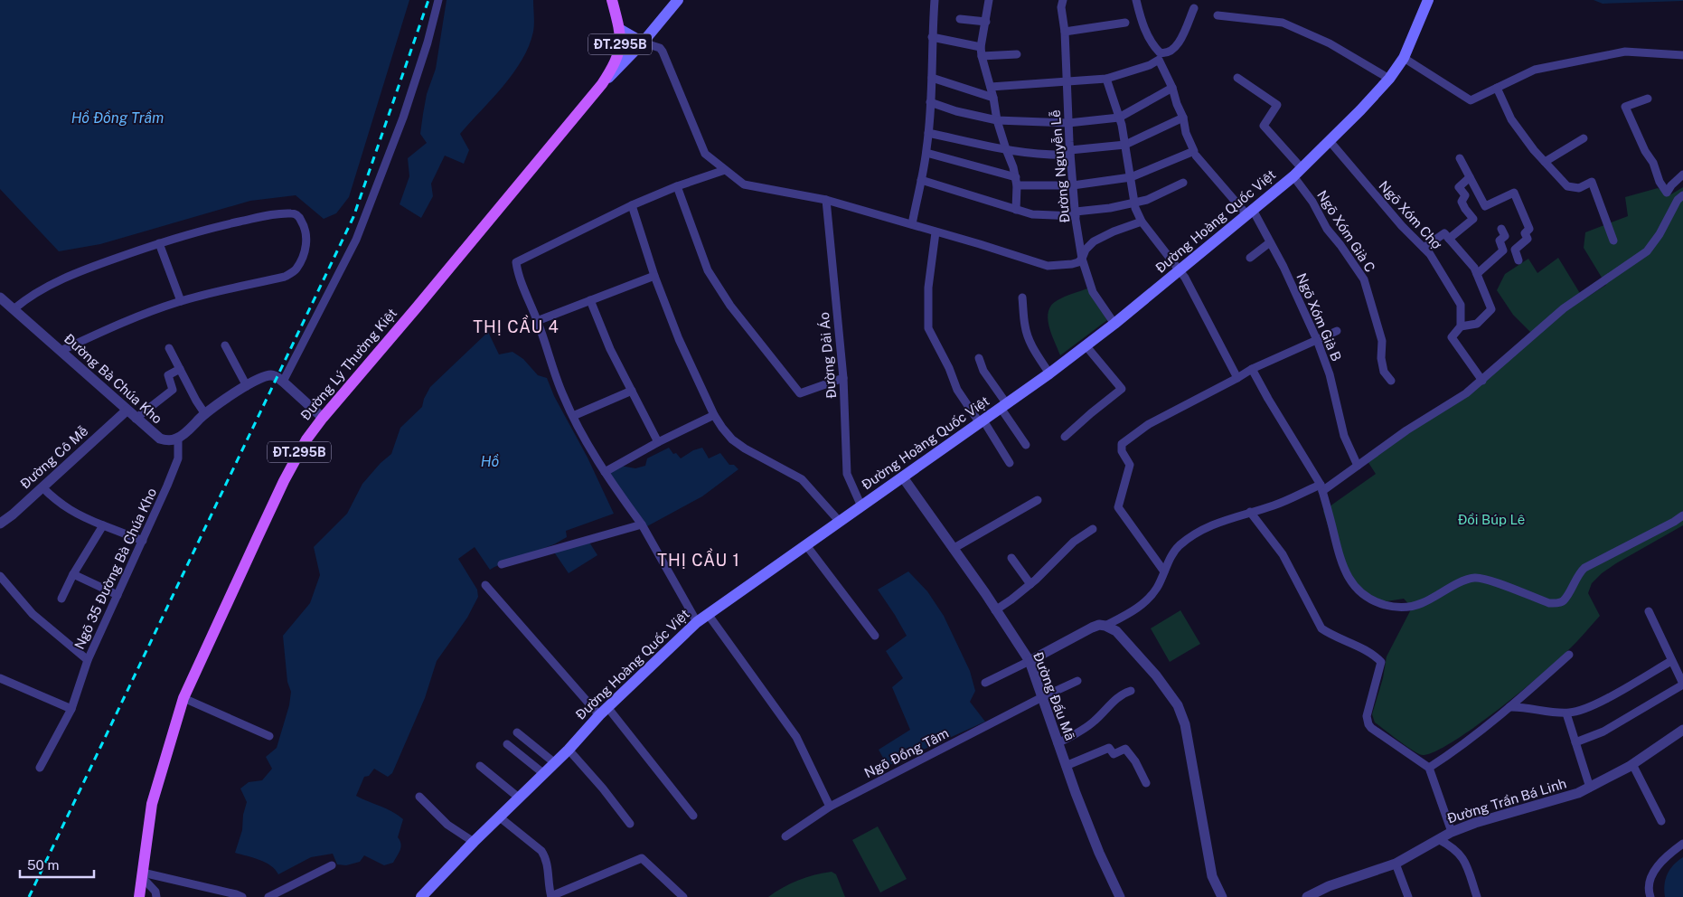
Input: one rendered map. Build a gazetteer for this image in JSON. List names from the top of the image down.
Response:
{
  "streets": {
    "main road": ["ĐT.295B", "Đường Hoàng Quốc Việt", "Đường Lý Thường Kiệt"],
    "street": [
      "Đường Nguyễn Lễ",
      "Ngõ Xóm Chợ",
      "Ngõ Xóm Già C",
      "Ngõ Xóm Già B",
      "Đường Dải Áo",
      "Đường Bà Chúa Kho",
      "Đường Cô Mễ",
      "Ngõ 35 Đường Bà Chúa Kho",
      "Đường Đấu Mã",
      "Ngõ Đồng Tâm",
      "Đường Trần Bá Linh"
    ]
  },
  "crossings": [
    ["Đường Nguyễn Lễ", "Đường Hoàng Quốc Việt"],
    ["Ngõ Xóm Chợ", "Đường Hoàng Quốc Việt"],
    ["Đường Hoàng Quốc Việt", "Ngõ Xóm Già C"],
    ["Đường Hoàng Quốc Việt", "Ngõ Xóm Già B"],
    ["Đường Hoàng Quốc Việt", "Đường Dải Áo"],
    ["Đường Hoàng Quốc Việt", "Đường Đấu Mã"],
    ["Đường Bà Chúa Kho", "Đường Cô Mễ"],
    ["Đường Bà Chúa Kho", "Ngõ 35 Đường Bà Chúa Kho"],
    ["Đường Đấu Mã", "Ngõ Đồng Tâm"]
  ],
  "districts": ["THỊ CẦU 4", "THỊ CẦU 1"],
  "water": ["Hồ Đồng Trầm", "Hồ"],
  "parks": ["Đồi Búp Lê"],
  "scale_bar": "50 m"
}
